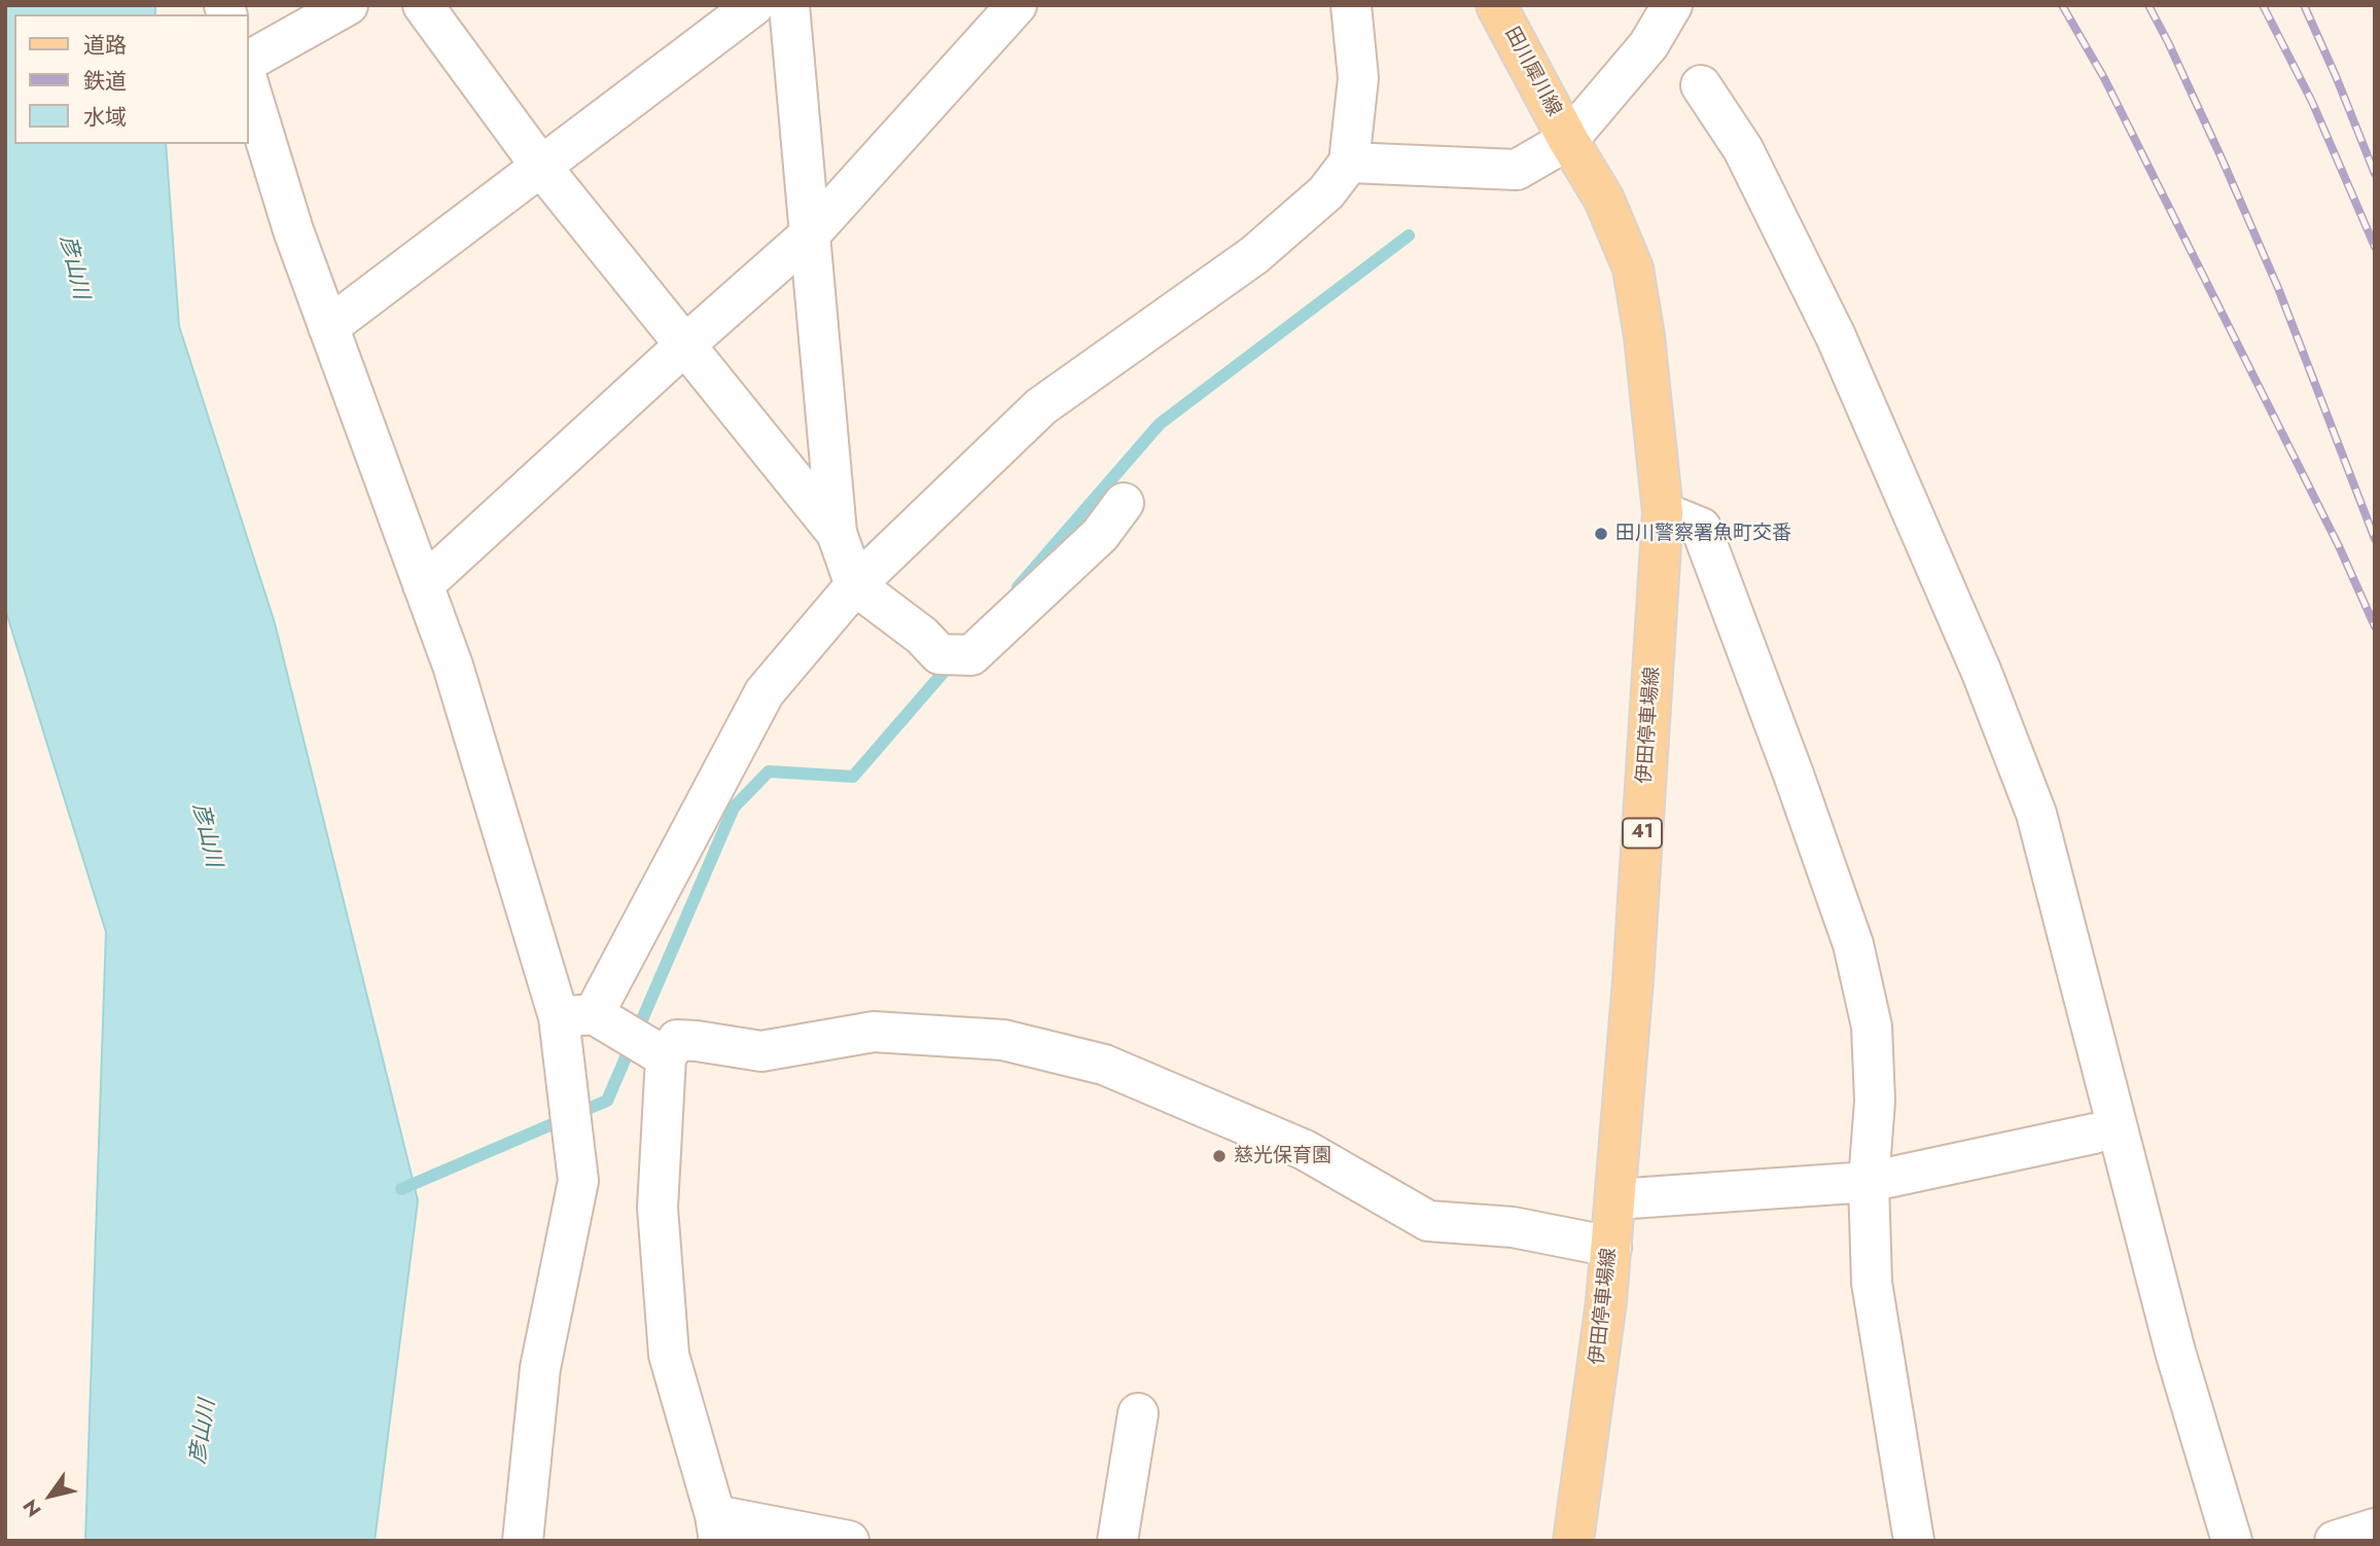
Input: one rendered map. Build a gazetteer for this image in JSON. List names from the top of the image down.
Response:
{
  "streets": {
    "main road": ["田川犀川線", "伊田停車場線", "41"]
  },
  "crossings": [
    ["田川犀川線", "伊田停車場線"]
  ],
  "water": ["彦山川"],
  "places": ["田川警察署魚町交番", "慈光保育園"],
  "legend": ["道路", "鉄道", "水域"],
  "north": "bottom left"
}
